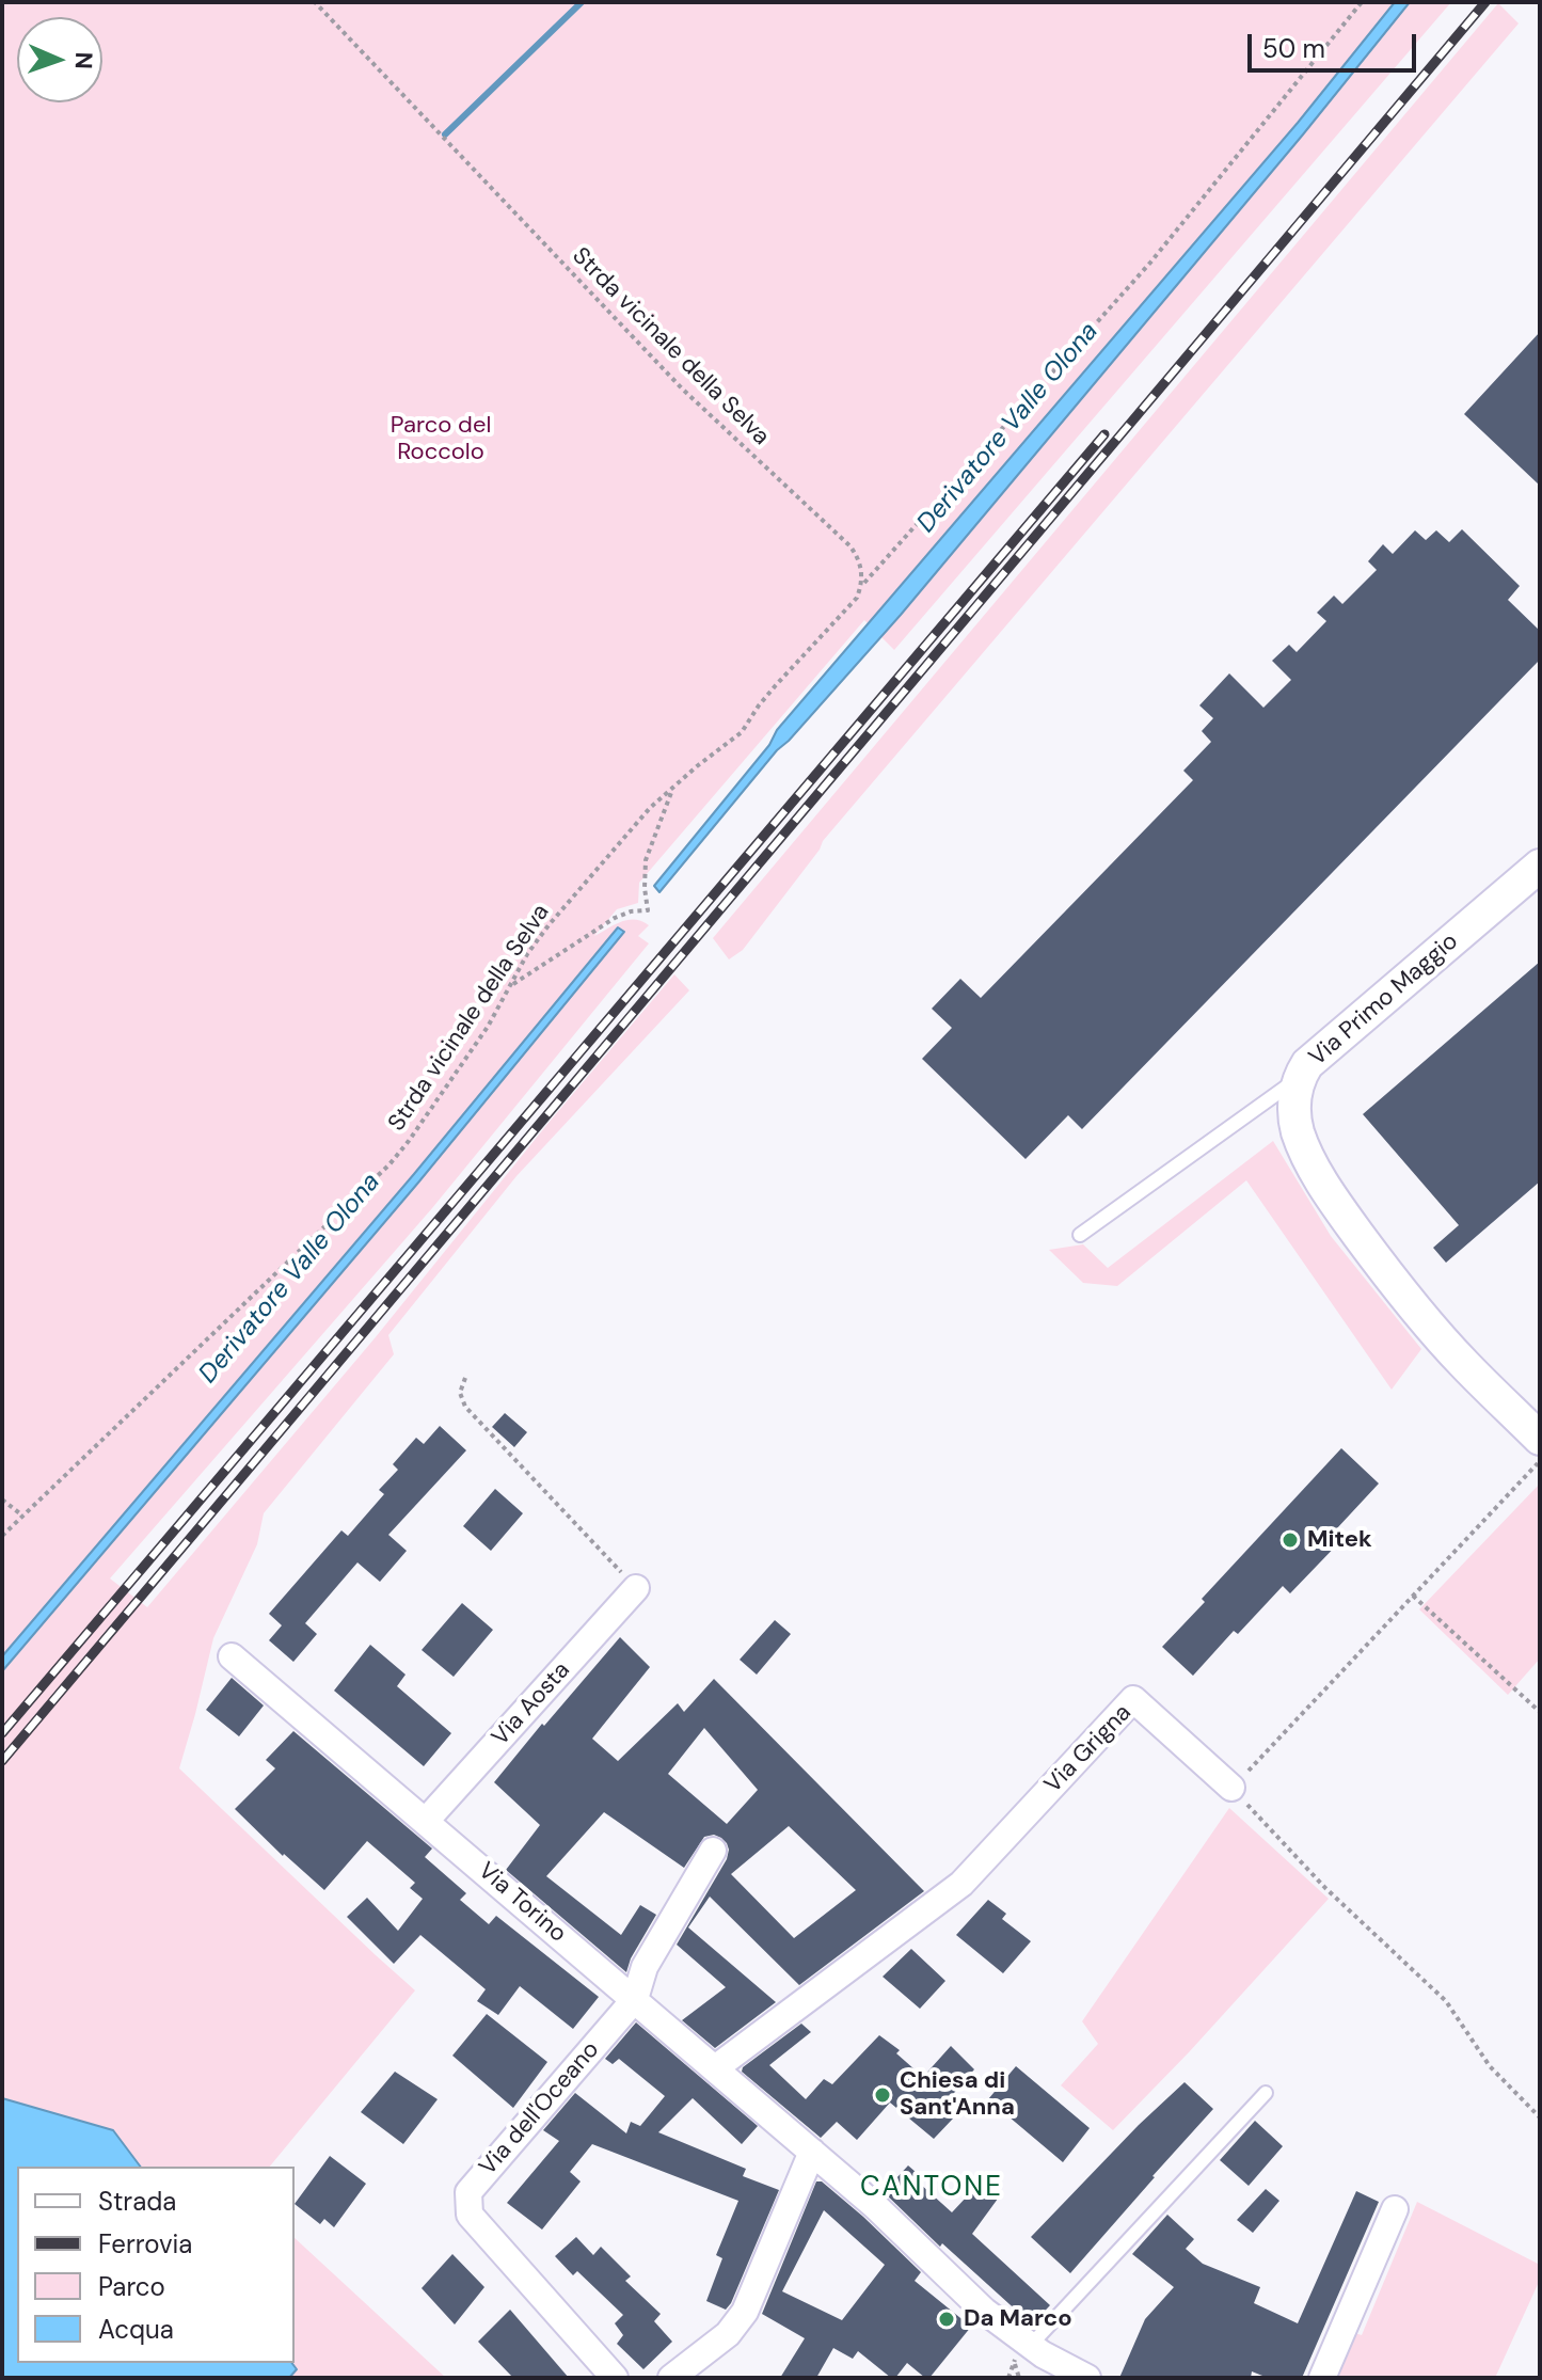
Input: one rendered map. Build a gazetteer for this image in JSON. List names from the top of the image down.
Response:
{
  "streets": {
    "street": [
      "Via Primo Maggio",
      "Via Aosta",
      "Via Grigna",
      "Via Torino",
      "Via dell'Oceano"
    ],
    "path": ["Strda vicinale della Selva"]
  },
  "crossings": [
    ["Via Aosta", "Via Torino"],
    ["Via Grigna", "Via Torino"],
    ["Via Torino", "Via dell'Oceano"]
  ],
  "districts": ["CANTONE"],
  "water": ["Derivatore Valle Olona"],
  "parks": ["Parco del Roccolo"],
  "places": ["Mitek", "Chiesa di Sant'Anna", "Da Marco"],
  "legend": [
    "Strada",
    "Ferrovia",
    "Parco",
    "Acqua"
  ],
  "scale_bar": "50 m",
  "north": "right"
}
